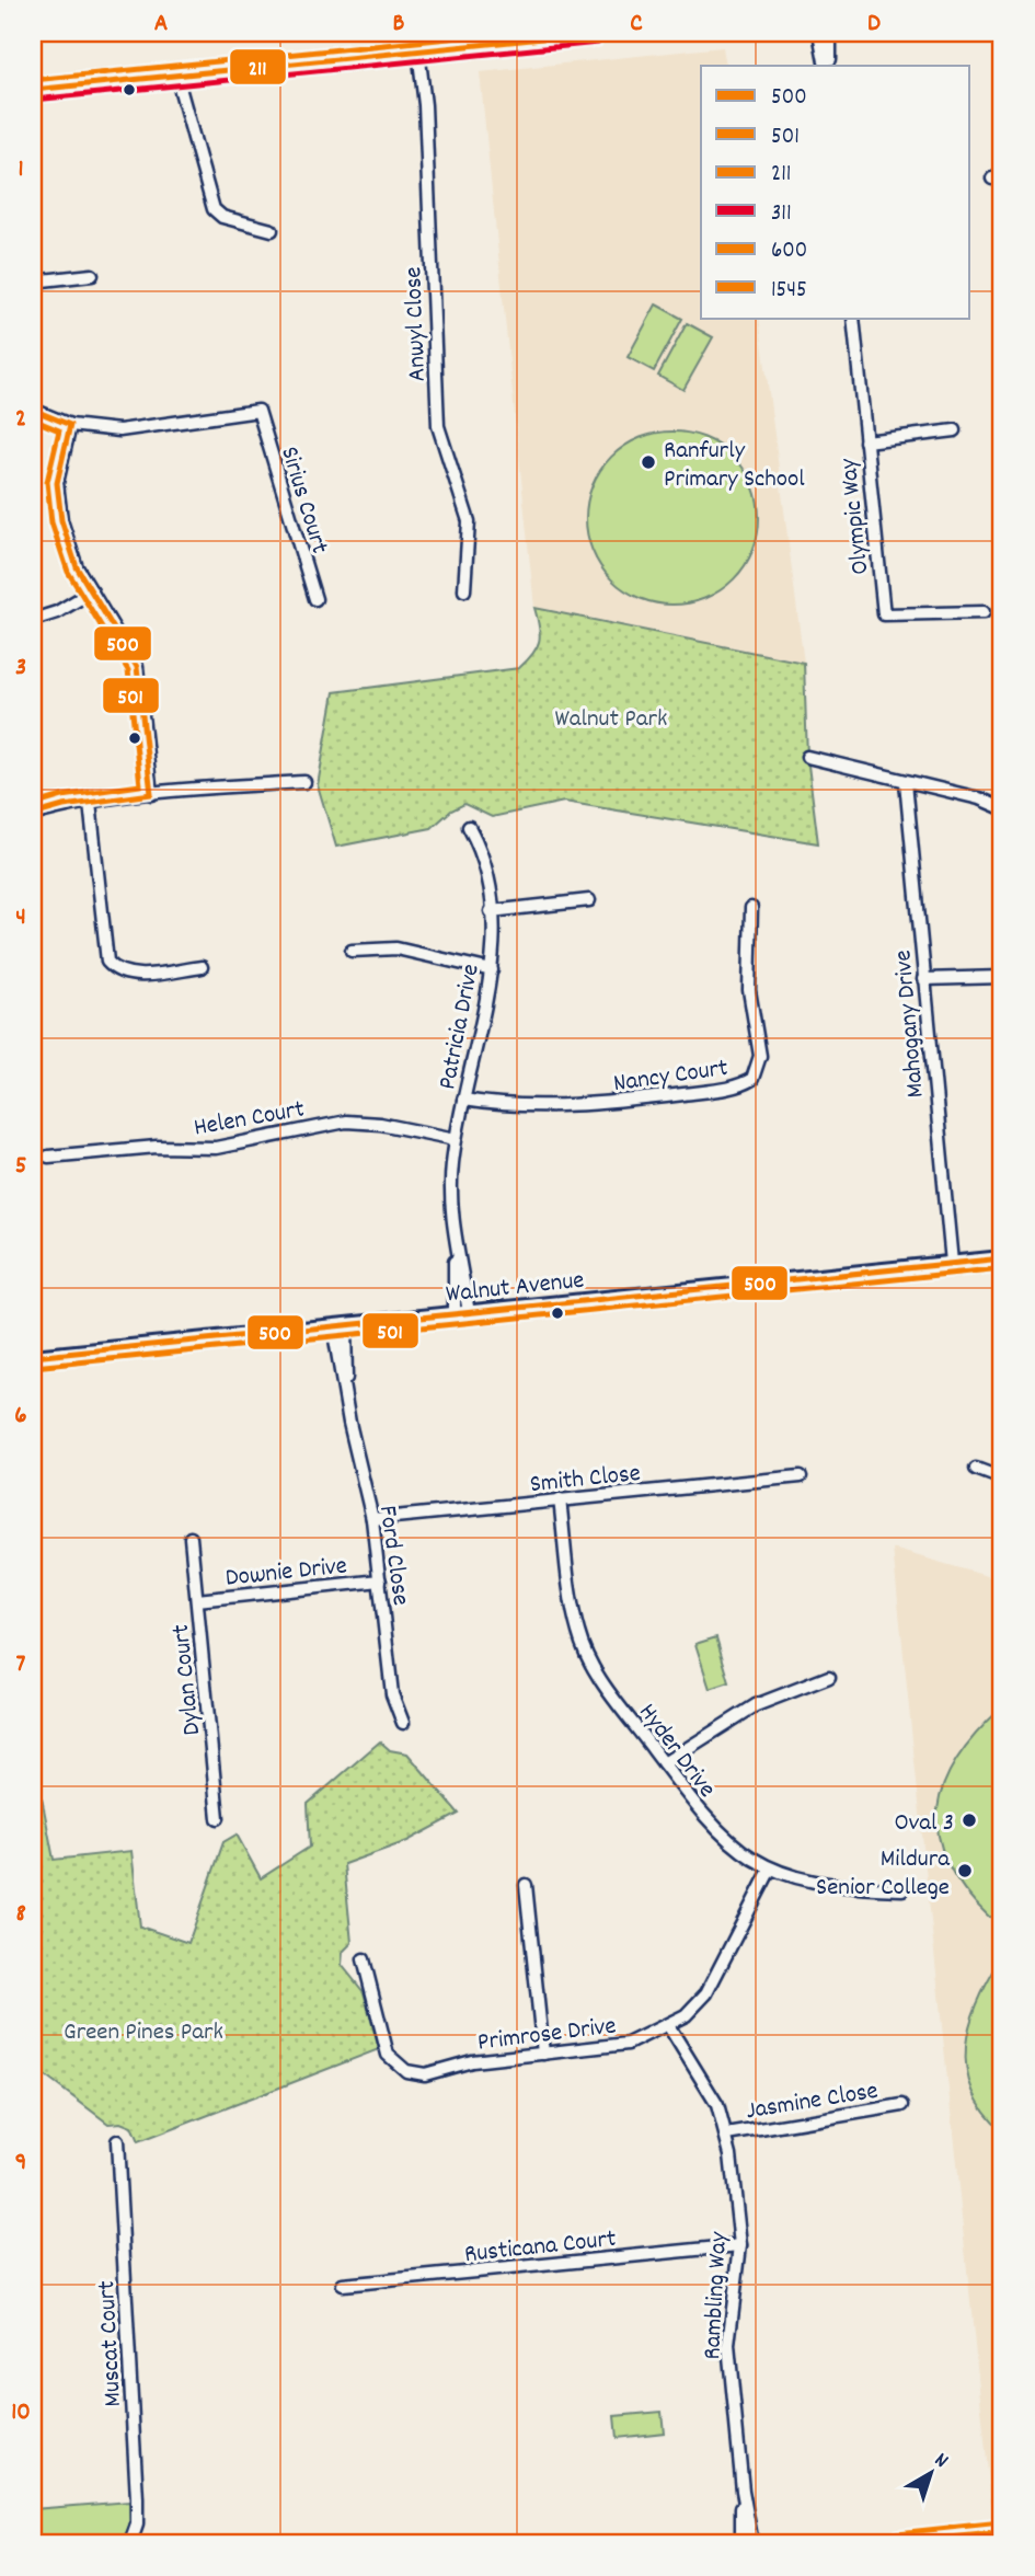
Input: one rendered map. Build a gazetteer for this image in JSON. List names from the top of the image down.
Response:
{
  "streets": {
    "street": [
      "Anwyl Close",
      "Sirius Court",
      "Olympic Way",
      "Mahogany Drive",
      "Patricia Drive",
      "Nancy Court",
      "Helen Court",
      "Walnut Avenue",
      "Smith Close",
      "Ford Close",
      "Downie Drive",
      "Dylan Court",
      "Hyder Drive",
      "Primrose Drive",
      "Jasmine Close",
      "Rusticana Court",
      "Rambling Way",
      "Muscat Court"
    ]
  },
  "crossings": [
    ["Mahogany Drive", "Walnut Avenue"],
    ["Patricia Drive", "Nancy Court"],
    ["Patricia Drive", "Helen Court"],
    ["Patricia Drive", "Walnut Avenue"],
    ["Walnut Avenue", "Ford Close"],
    ["Smith Close", "Ford Close"],
    ["Smith Close", "Hyder Drive"],
    ["Ford Close", "Downie Drive"],
    ["Downie Drive", "Dylan Court"],
    ["Hyder Drive", "Primrose Drive"],
    ["Primrose Drive", "Rambling Way"],
    ["Jasmine Close", "Rambling Way"],
    ["Rusticana Court", "Rambling Way"]
  ],
  "parks": ["Walnut Park", "Green Pines Park"],
  "places": ["Ranfurly Primary School", "Oval 3", "Mildura Senior College"],
  "lines": [
    "transit line 211",
    "transit line 600",
    "transit line 311",
    "transit line 500",
    "transit line 501",
    "transit line 1545"
  ],
  "legend": [
    "500",
    "501",
    "211",
    "311",
    "600",
    "1545"
  ],
  "north": "top right",
  "grid": {
    "columns": [
      "A",
      "B",
      "C",
      "D"
    ],
    "rows": [
      "1",
      "2",
      "3",
      "4",
      "5",
      "6",
      "7",
      "8",
      "9",
      "10"
    ]
  }
}
